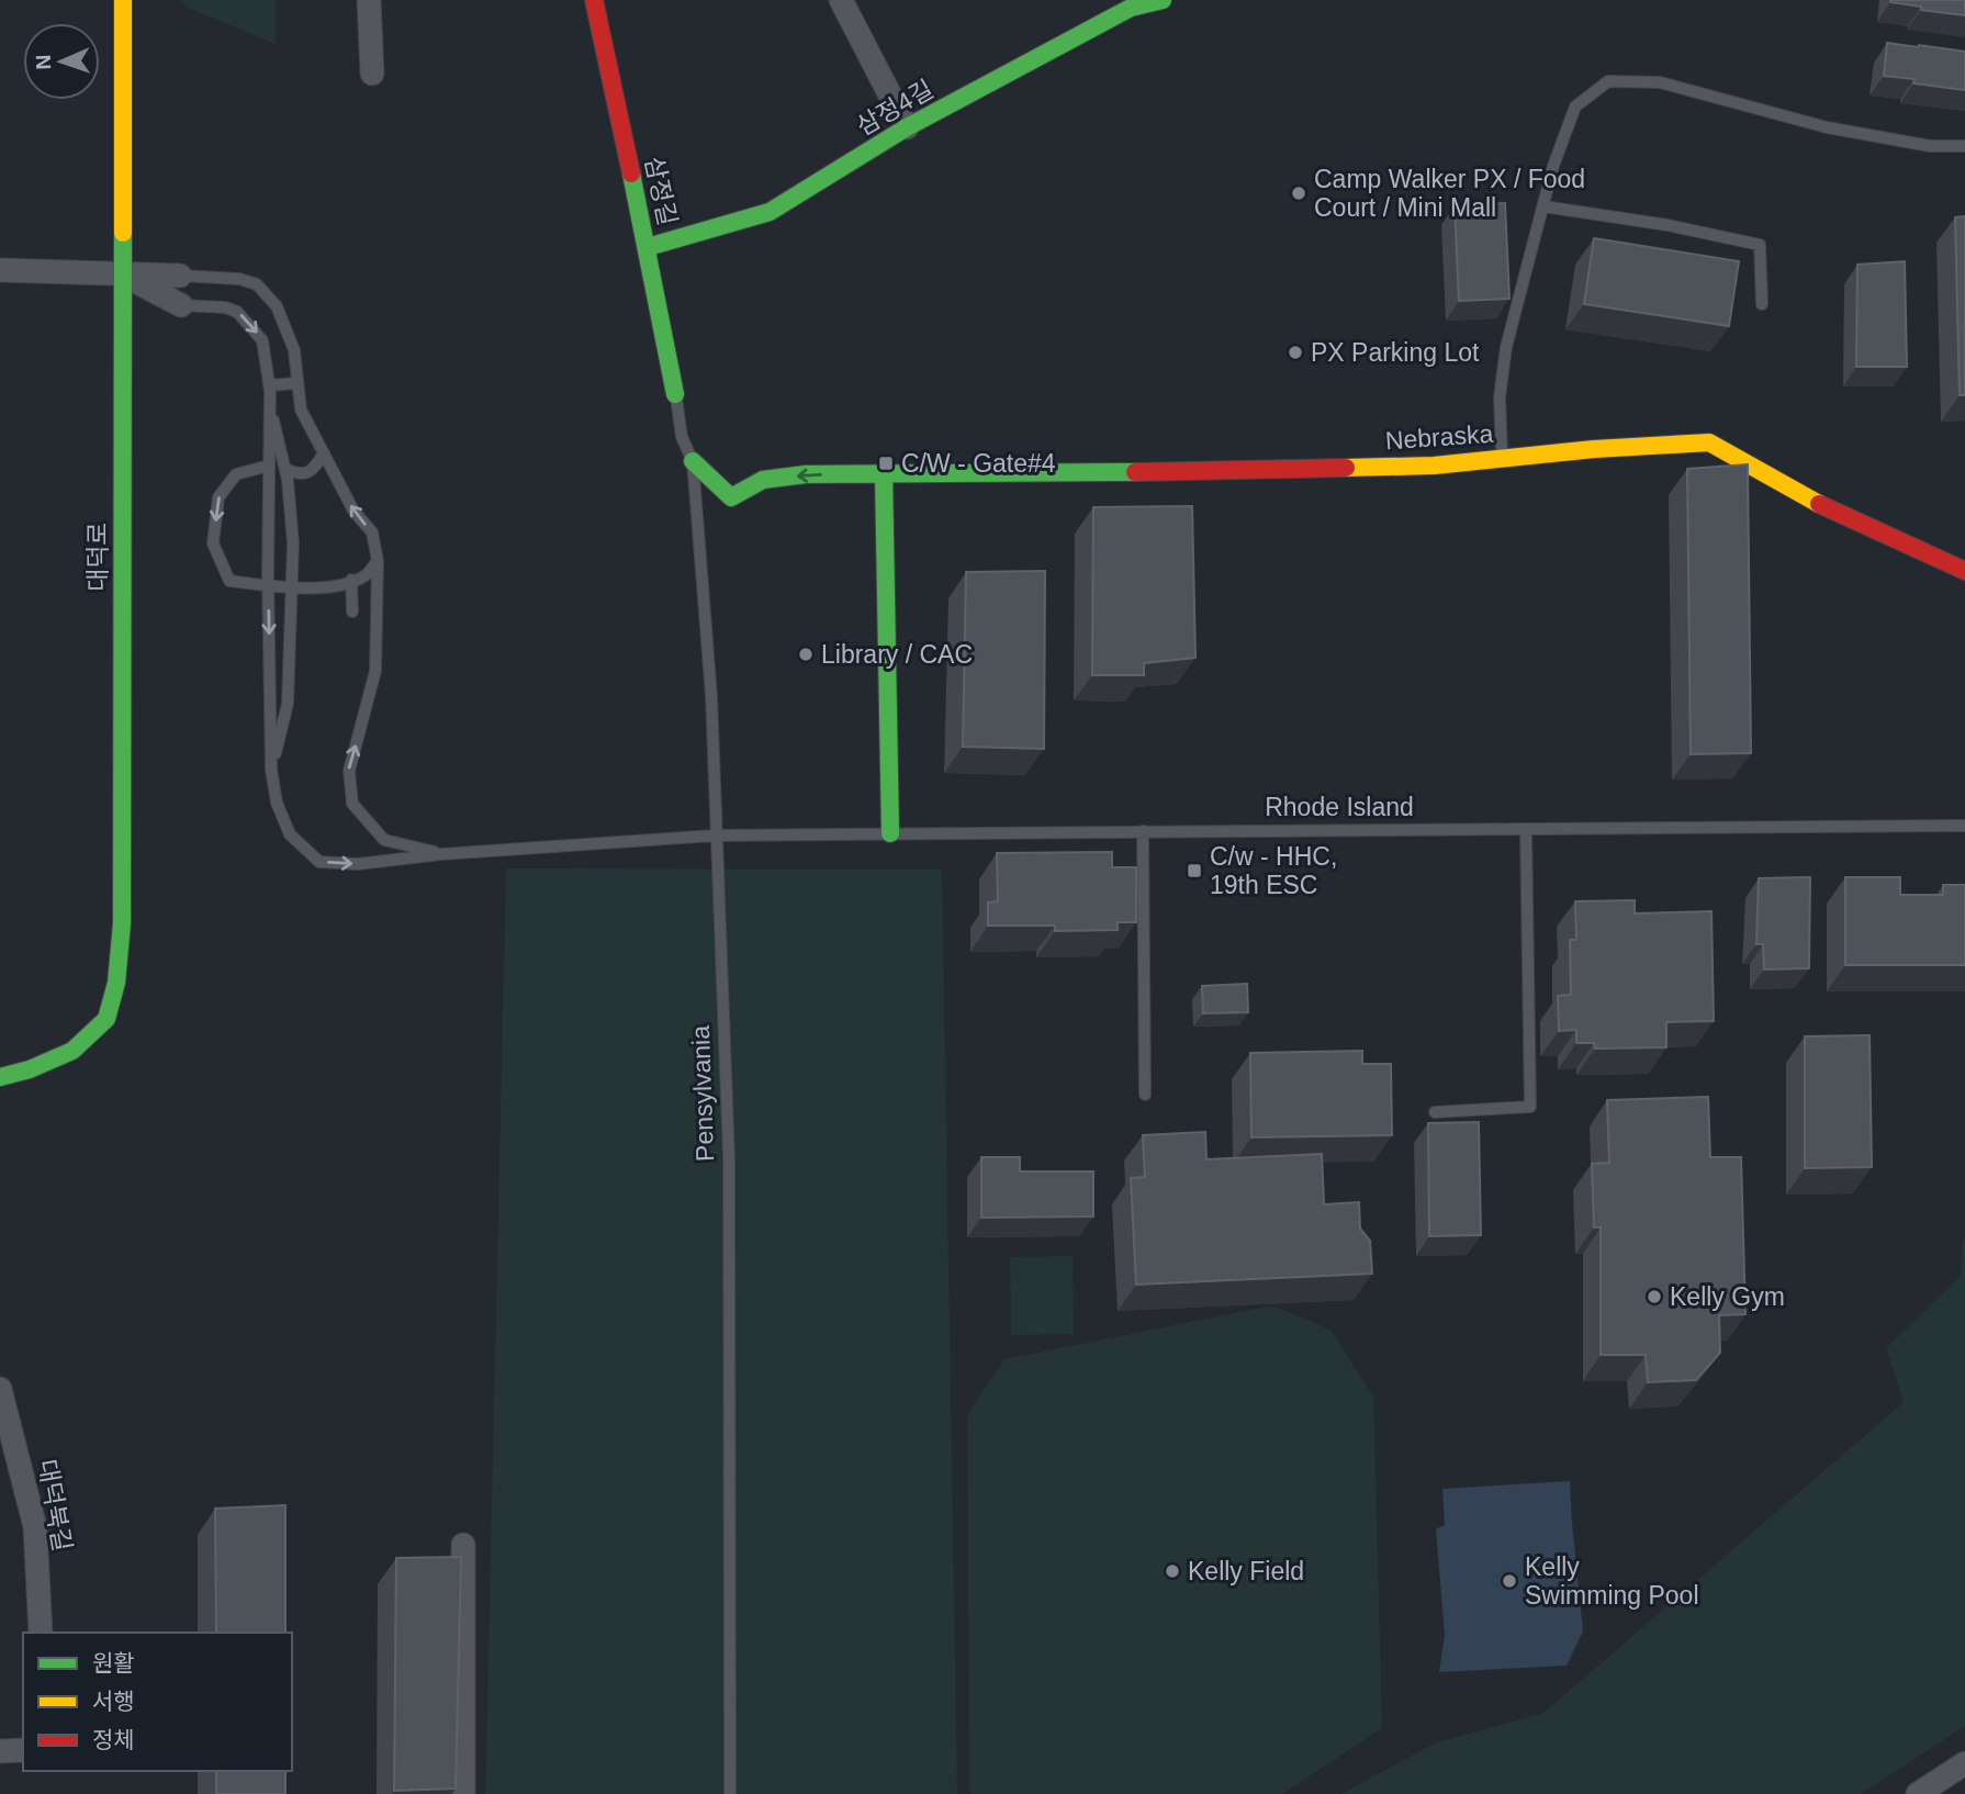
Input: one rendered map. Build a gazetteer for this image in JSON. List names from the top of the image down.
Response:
{
  "streets": {
    "street": [
      "삼정4길",
      "삼정길",
      "Nebraska",
      "대덕로",
      "대덕북길"
    ],
    "lane": ["Rhode Island", "Pensylvania"]
  },
  "crossings": [
    ["삼정4길", "삼정길"],
    ["삼정길", "Pensylvania"],
    ["Nebraska", "Pensylvania"],
    ["Rhode Island", "Pensylvania"]
  ],
  "places": {
    "other": [
      "Camp Walker PX / Food Court / Mini Mall",
      "PX Parking Lot",
      "Library / CAC",
      "Kelly Gym",
      "Kelly Field",
      "Kelly Swimming Pool"
    ],
    "transit": ["C/W - Gate#4", "C/w - HHC, 19th ESC"]
  },
  "legend": ["원활", "서행", "정체"],
  "north": "left"
}
